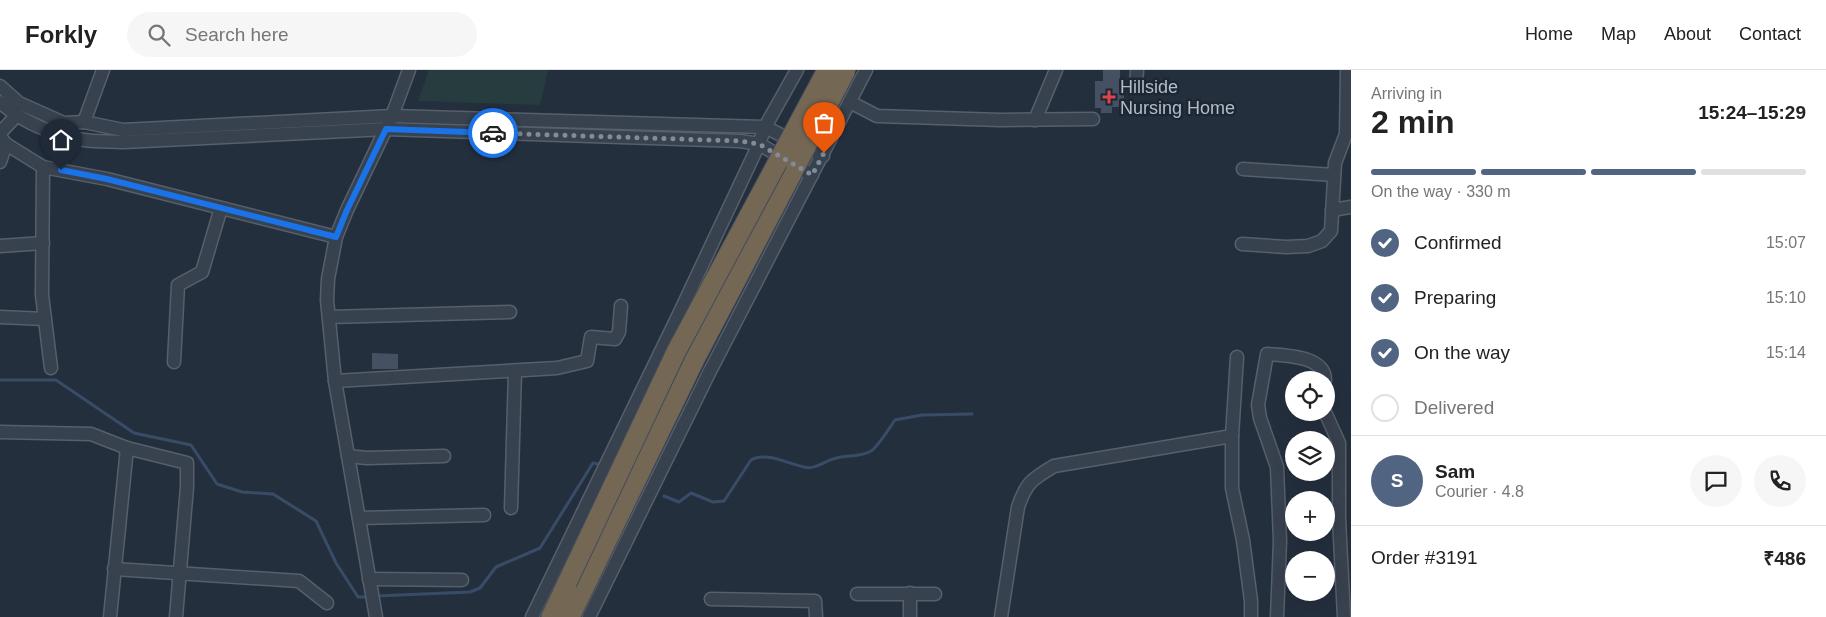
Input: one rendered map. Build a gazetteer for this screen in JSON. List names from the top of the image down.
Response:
{
  "places": {
    "health": ["Hillside Nursing Home"]
  },
  "page": {
    "header": "Forkly",
    "search": "Search here",
    "nav": [
      "Home",
      "Map",
      "About",
      "Contact"
    ],
    "heading": ["2 min", "Arriving in", "15:24–15:29"],
    "panel": [
      "Sam",
      "Courier · 4.8",
      "Order #3191",
      "₹486"
    ],
    "bar": "On the way · 330 m",
    "list": [
      ["Confirmed", "15:07"],
      ["Preparing", "15:10"],
      ["On the way", "15:14"],
      "Delivered"
    ],
    "map_buttons": ["+", "−"],
    "round": "S"
  }
}
